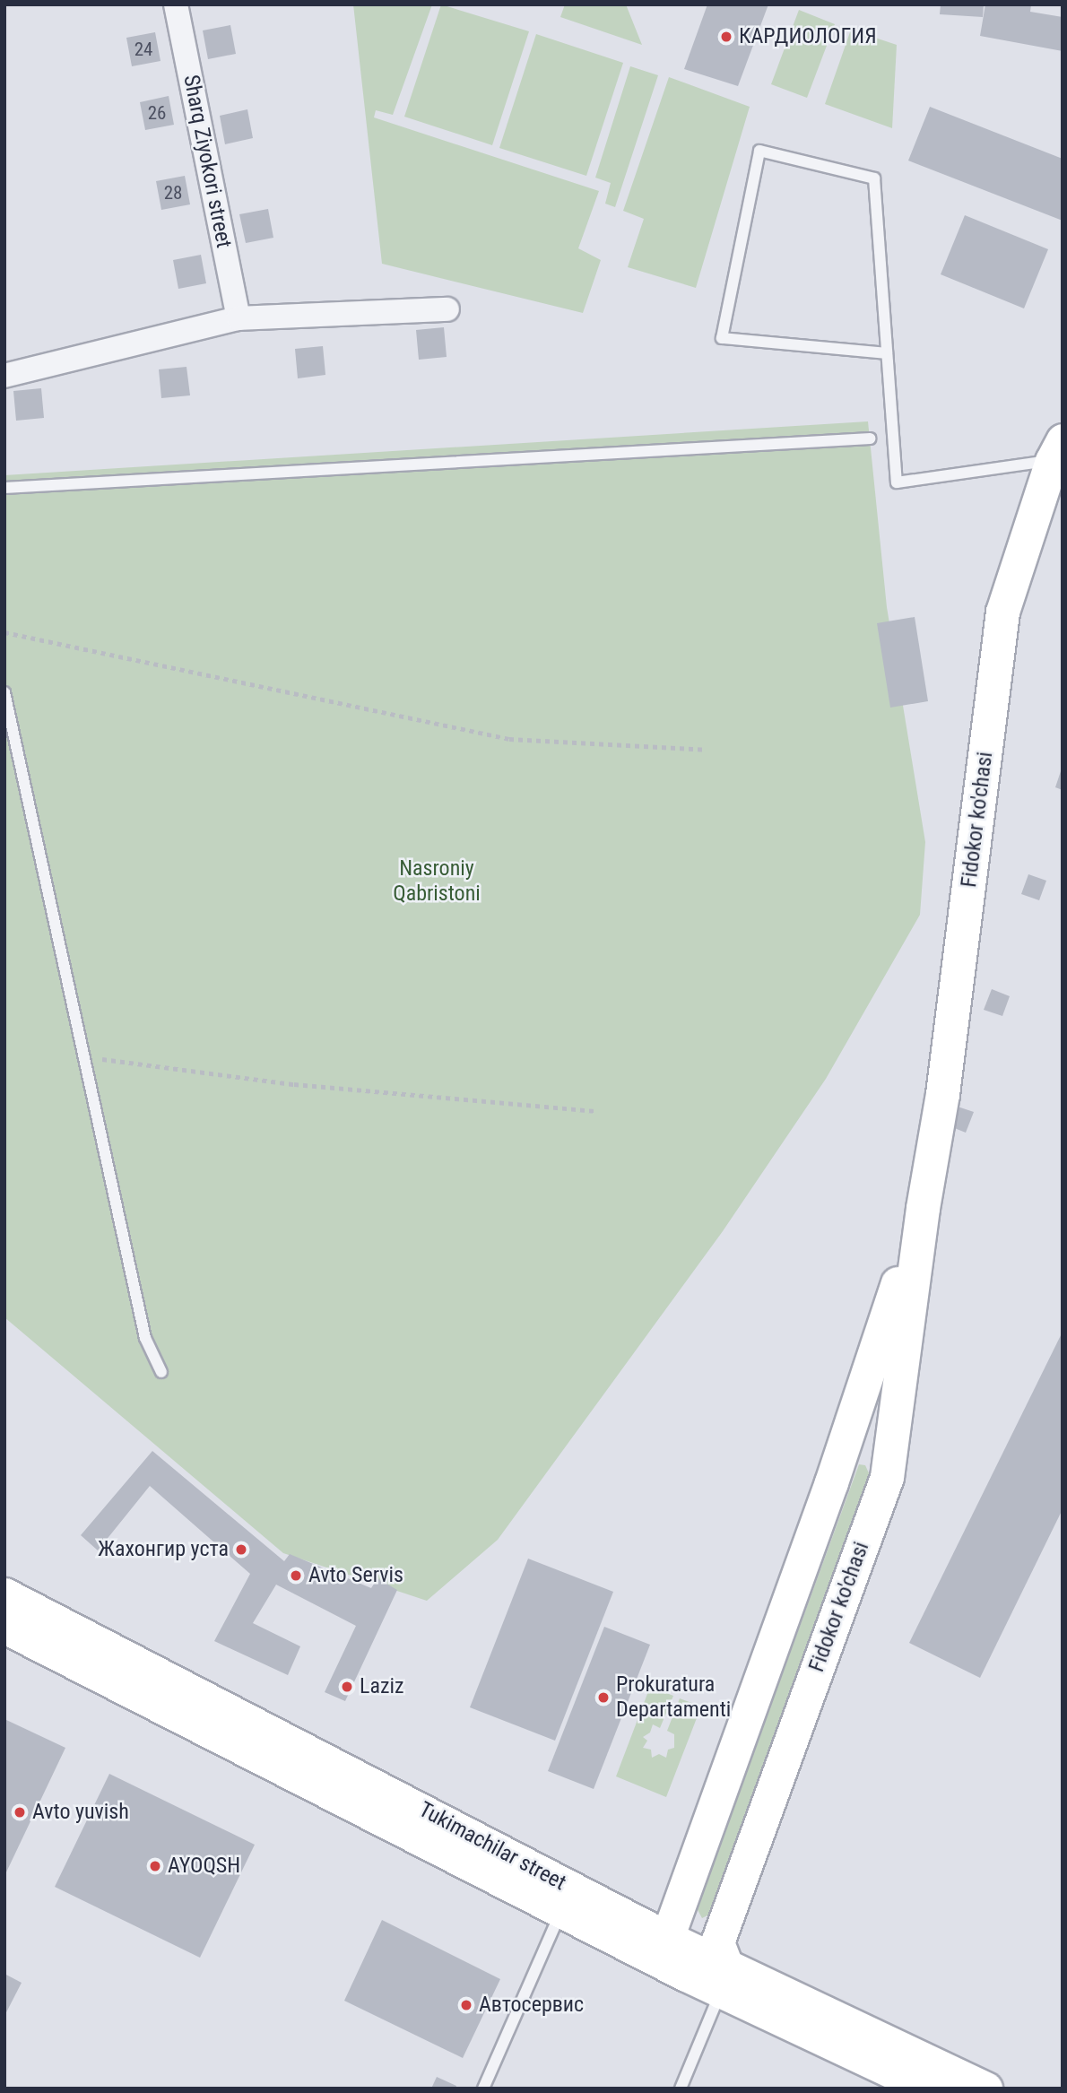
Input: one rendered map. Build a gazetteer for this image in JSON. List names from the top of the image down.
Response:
{
  "streets": {
    "street": ["Sharq Ziyokori street", "Fidokor ko'chasi", "Tukimachilar street"]
  },
  "crossings": [
    ["Fidokor ko'chasi", "Tukimachilar street"]
  ],
  "parks": ["Nasroniy Qabristoni"],
  "places": [
    "КАРДИОЛОГИЯ",
    "Жахонгир уста",
    "Avto Servis",
    "Laziz",
    "Prokuratura Departamenti",
    "Avto yuvish",
    "AYOQSH",
    "Автосервис"
  ],
  "house_numbers": ["24", "26", "28"]
}
